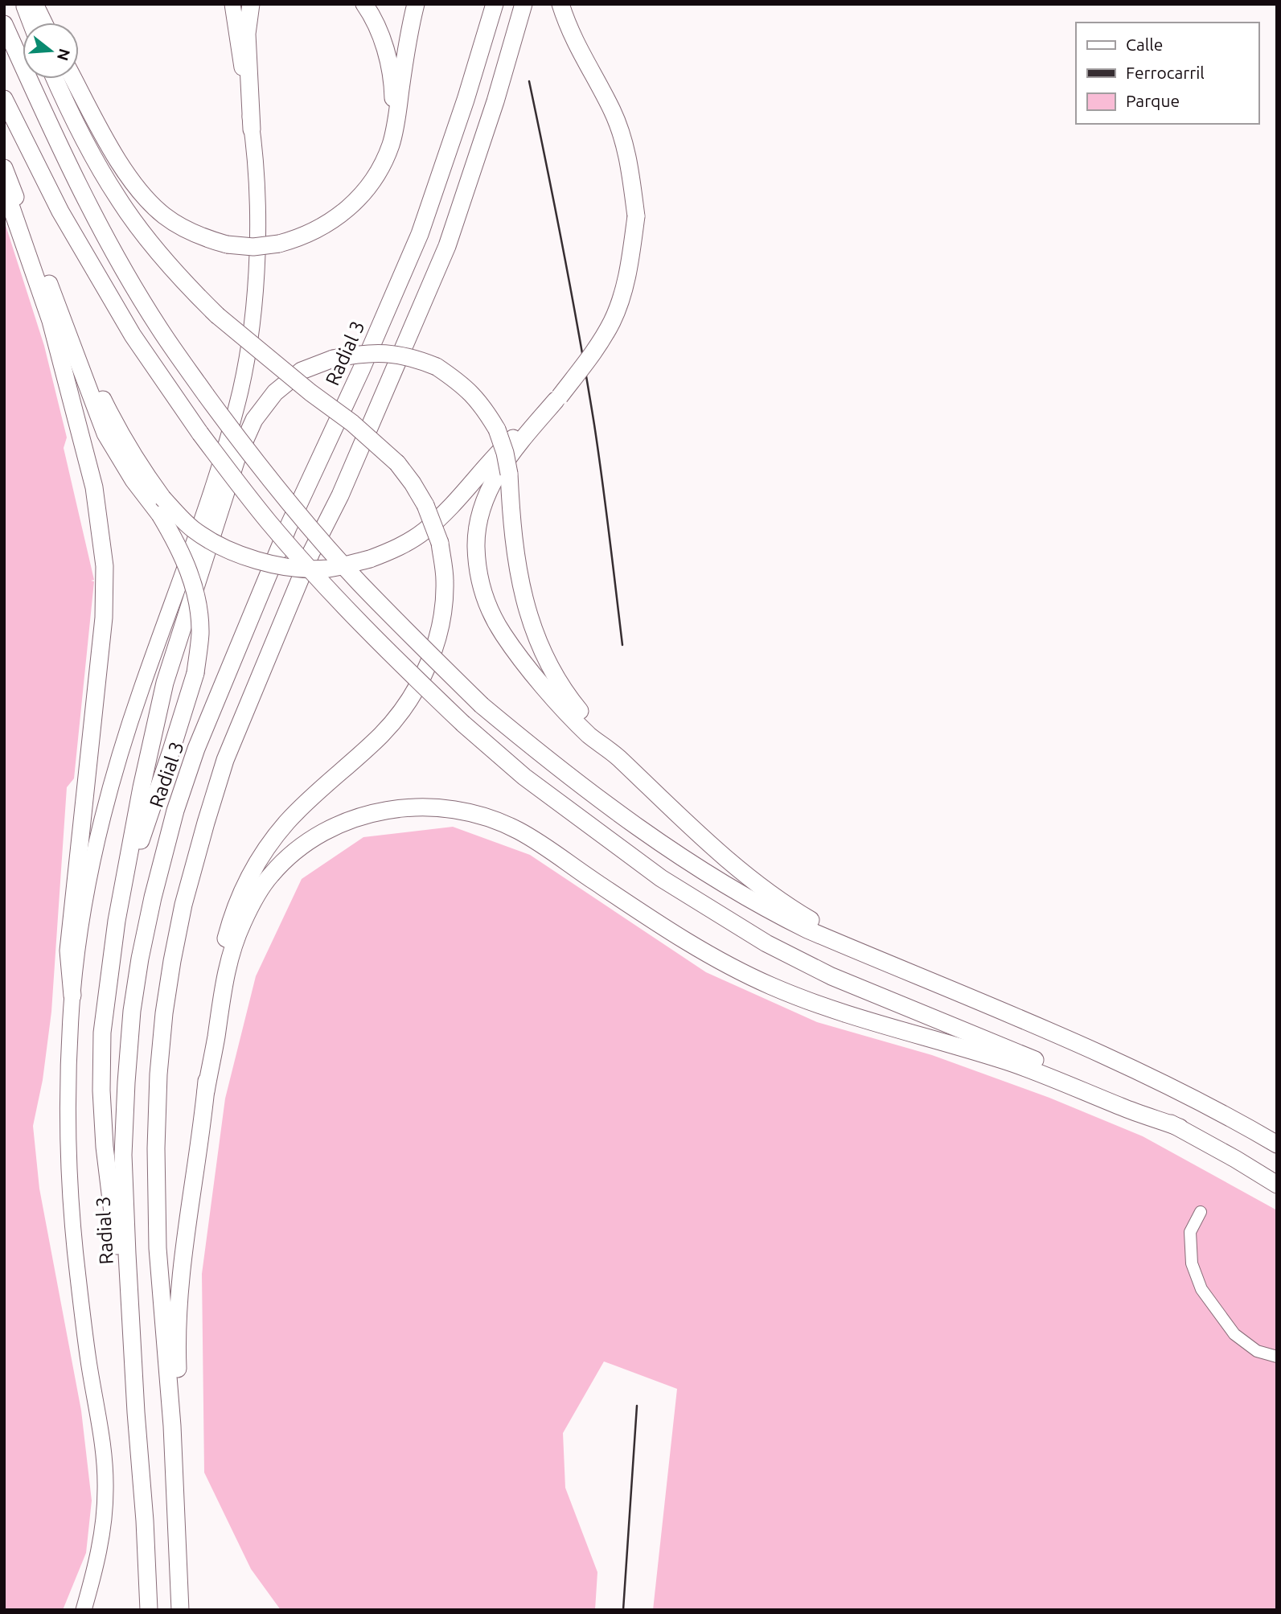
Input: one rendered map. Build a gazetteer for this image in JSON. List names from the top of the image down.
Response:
{
  "streets": {
    "highway": ["Radial 3"]
  },
  "legend": ["Calle", "Ferrocarril", "Parque"],
  "north": "right"
}
